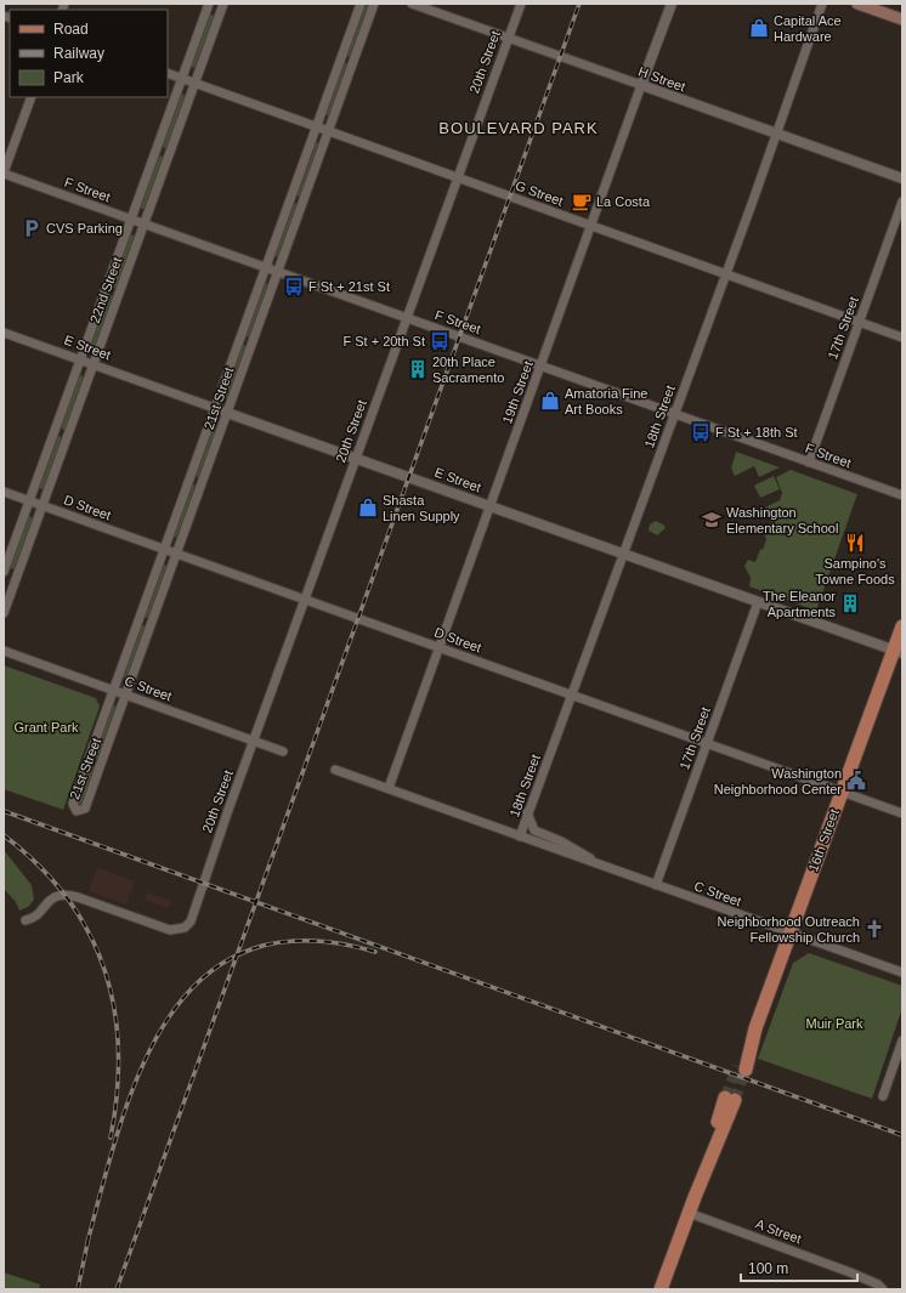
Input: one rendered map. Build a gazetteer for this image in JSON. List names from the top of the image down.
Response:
{
  "streets": {
    "main road": ["16th Street"],
    "street": [
      "20th Street",
      "H Street",
      "F Street",
      "G Street",
      "22nd Street",
      "17th Street",
      "E Street",
      "19th Street",
      "21st Street",
      "18th Street",
      "D Street",
      "C Street",
      "A Street"
    ]
  },
  "crossings": [
    ["20th Street", "H Street"],
    ["20th Street", "F Street"],
    ["20th Street", "G Street"],
    ["20th Street", "E Street"],
    ["20th Street", "D Street"],
    ["20th Street", "C Street"],
    ["H Street", "19th Street"],
    ["H Street", "18th Street"],
    ["F Street", "22nd Street"],
    ["F Street", "17th Street"],
    ["F Street", "19th Street"],
    ["F Street", "21st Street"],
    ["F Street", "18th Street"],
    ["G Street", "22nd Street"],
    ["G Street", "17th Street"],
    ["G Street", "19th Street"],
    ["G Street", "21st Street"],
    ["G Street", "18th Street"],
    ["22nd Street", "E Street"],
    ["22nd Street", "D Street"],
    ["17th Street", "E Street"],
    ["17th Street", "D Street"],
    ["17th Street", "C Street"],
    ["E Street", "19th Street"],
    ["E Street", "21st Street"],
    ["E Street", "18th Street"],
    ["E Street", "16th Street"],
    ["19th Street", "D Street"],
    ["19th Street", "C Street"],
    ["21st Street", "D Street"],
    ["21st Street", "C Street"],
    ["18th Street", "D Street"],
    ["18th Street", "C Street"],
    ["D Street", "16th Street"],
    ["C Street", "16th Street"]
  ],
  "districts": ["BOULEVARD PARK"],
  "parks": ["Grant Park", "Muir Park"],
  "places": {
    "shop": ["Capital Ace Hardware", "Amatoria Fine Art Books", "Shasta Linen Supply"],
    "cafe": ["La Costa"],
    "parking": ["CVS Parking"],
    "bus stop": ["F St + 21st St", "F St + 20th St", "F St + 18th St"],
    "building": ["20th Place Sacramento", "The Eleanor Apartments"],
    "school or university": ["Washington Elementary School"],
    "restaurant": ["Sampino's Towne Foods"],
    "public building": ["Washington Neighborhood Center"],
    "church": ["Neighborhood Outreach Fellowship Church"]
  },
  "legend": ["Road", "Railway", "Park"],
  "scale_bar": "100 m"
}
